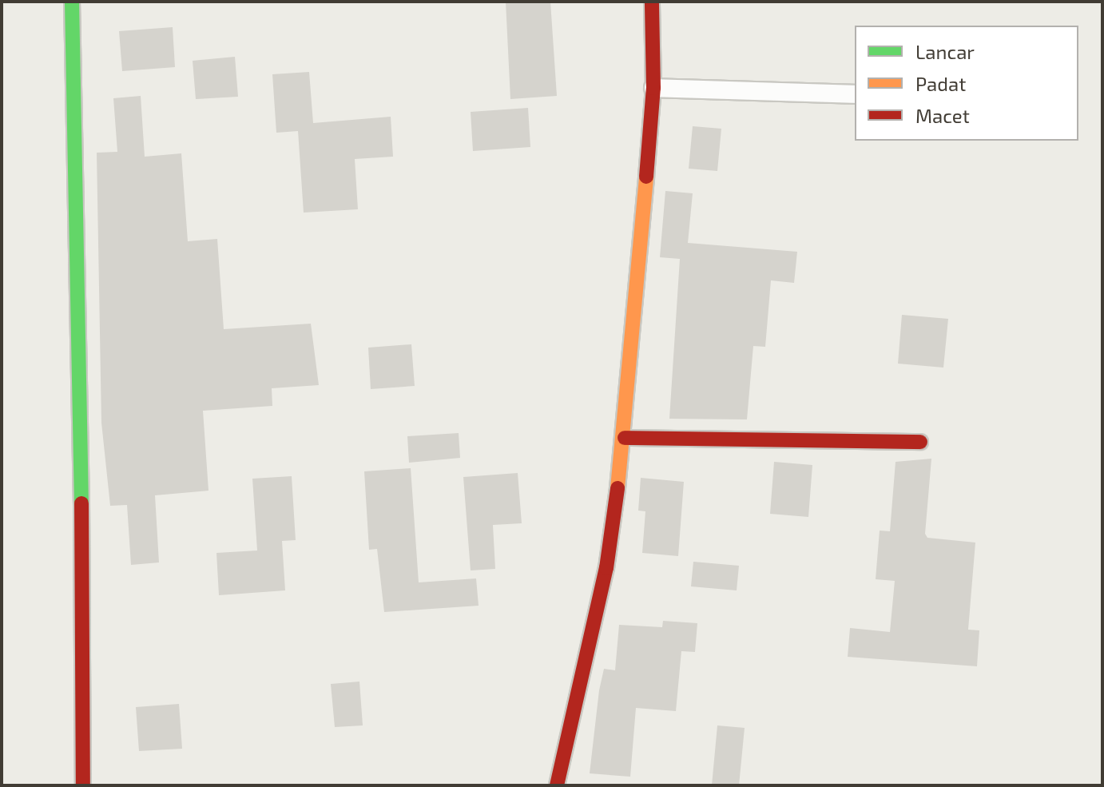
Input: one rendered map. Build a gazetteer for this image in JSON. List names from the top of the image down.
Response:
{
  "legend": ["Lancar", "Padat", "Macet"]
}
